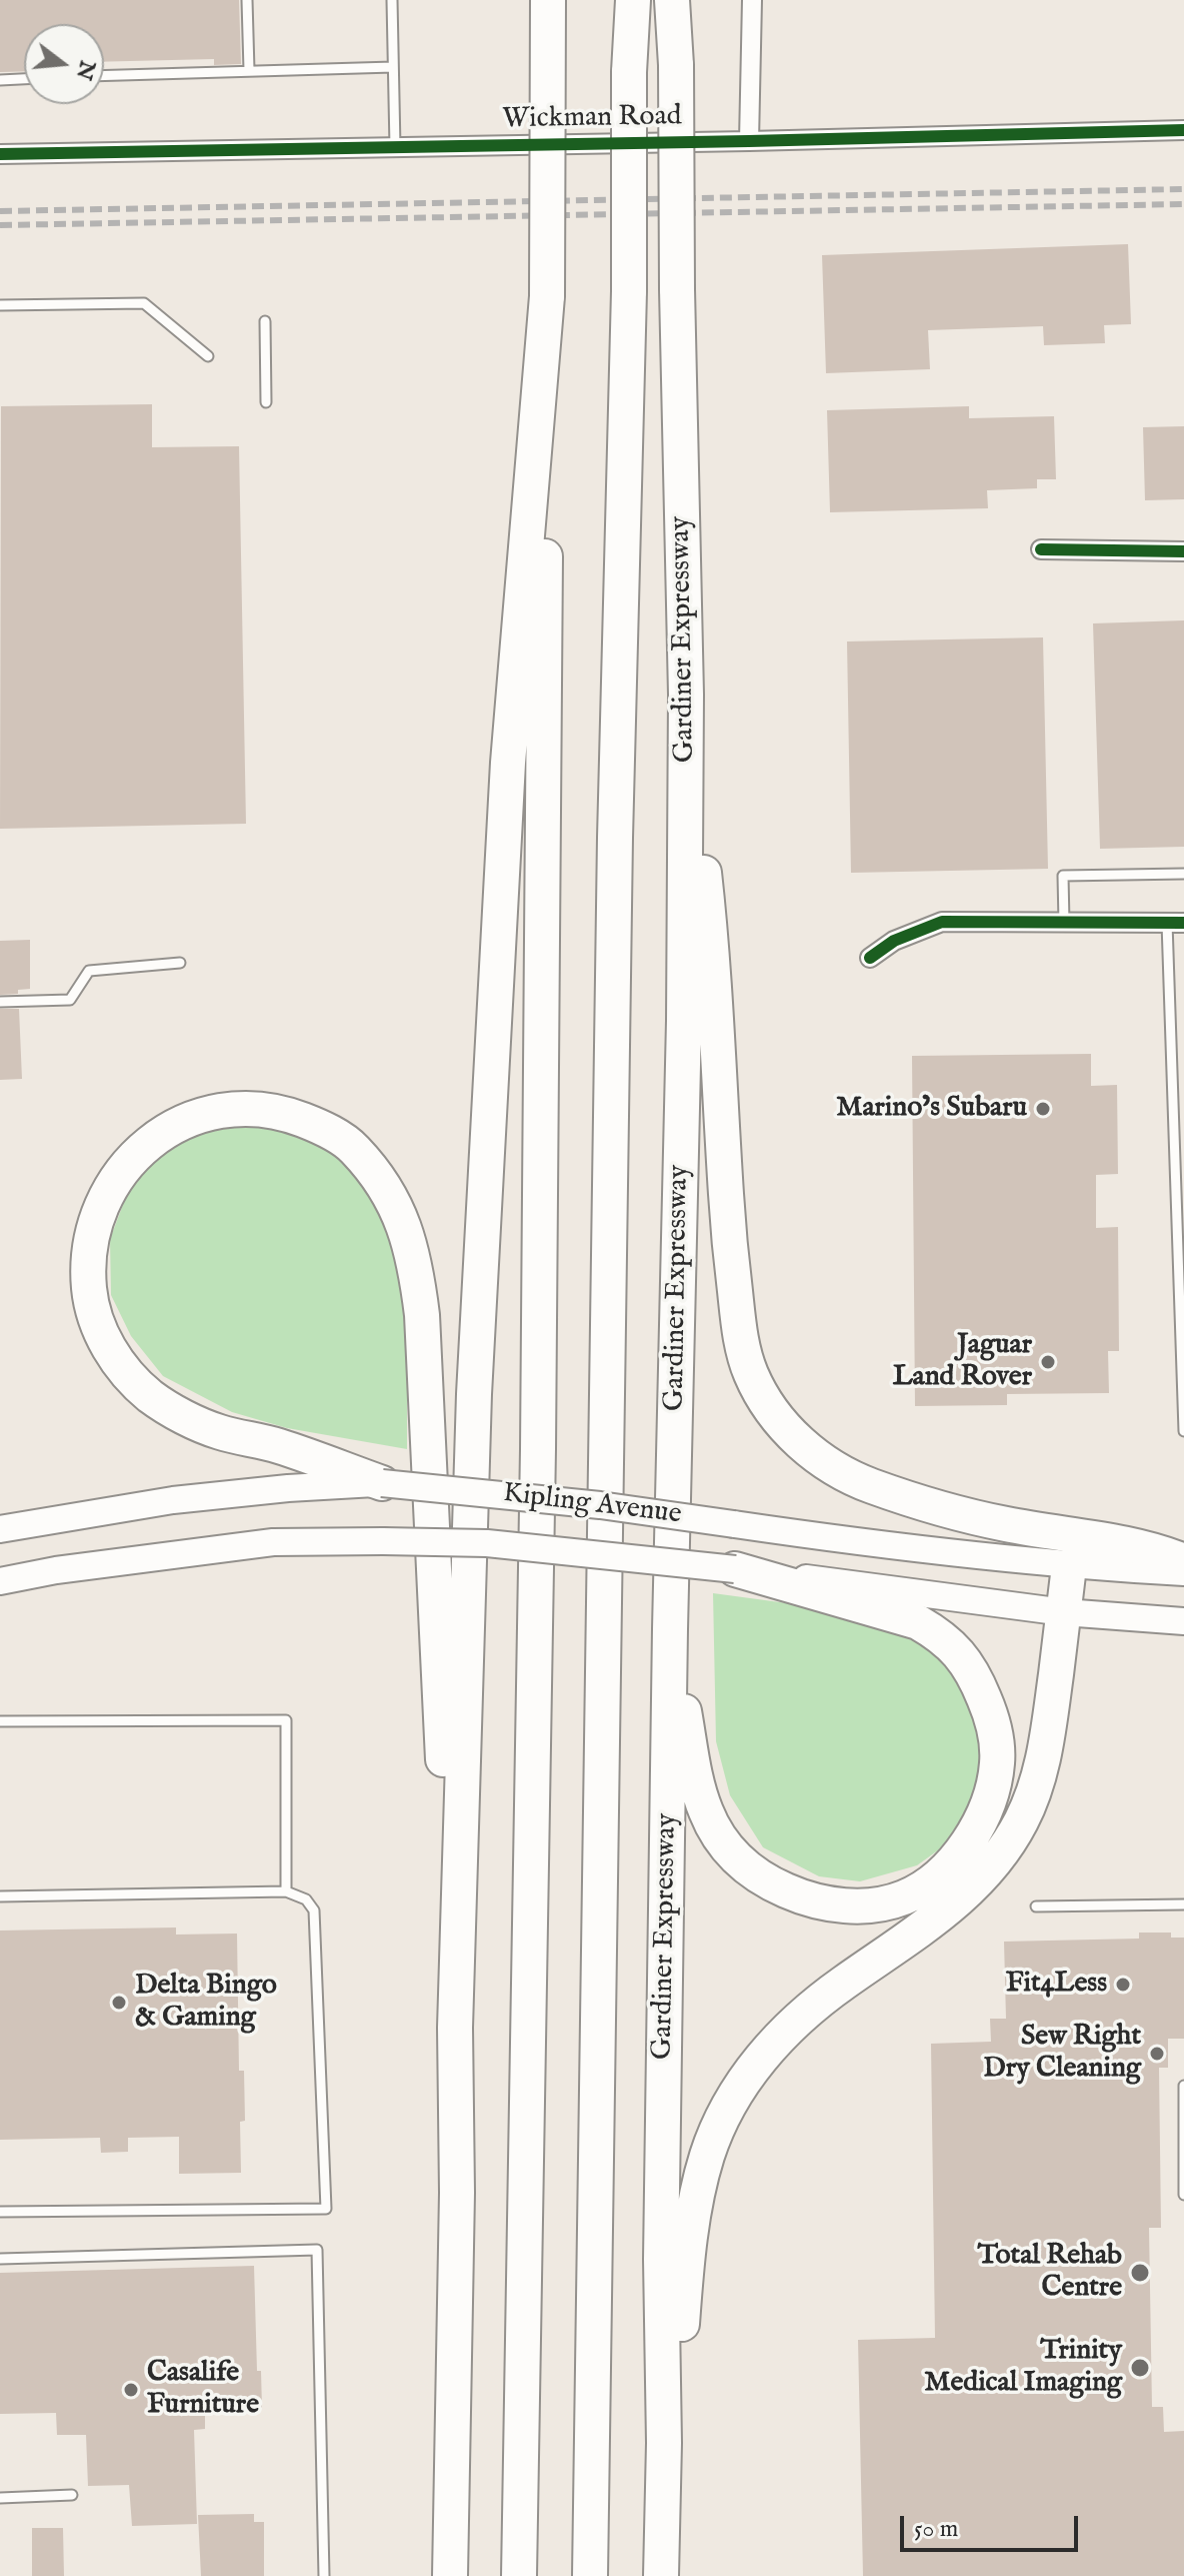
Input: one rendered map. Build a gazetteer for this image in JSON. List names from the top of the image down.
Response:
{
  "streets": {
    "highway": ["Gardiner Expressway"],
    "main road": ["Kipling Avenue"],
    "street": ["Wickman Road"]
  },
  "places": [
    "Marino’s Subaru",
    "Jaguar Land Rover",
    "Fit4Less",
    "Delta Bingo & Gaming",
    "Sew Right Dry Cleaning",
    "Total Rehab Centre",
    "Trinity Medical Imaging",
    "Casalife Furniture"
  ],
  "scale_bar": "50 m",
  "north": "right"
}
